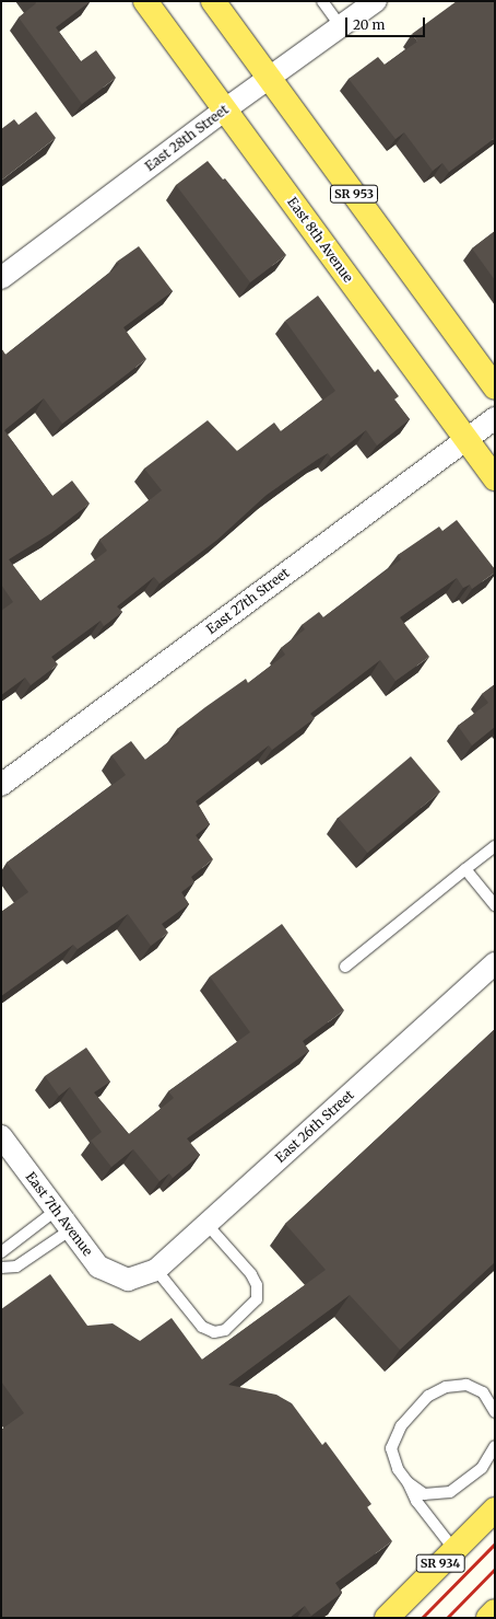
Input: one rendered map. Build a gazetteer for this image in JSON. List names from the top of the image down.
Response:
{
  "streets": {
    "main road": ["SR 953", "East 8th Avenue", "SR 934"],
    "street": [
      "East 28th Street",
      "East 27th Street",
      "East 26th Street",
      "East 7th Avenue"
    ]
  },
  "crossings": [
    ["East 28th Street", "SR 953"],
    ["East 28th Street", "East 8th Avenue"],
    ["East 8th Avenue", "East 27th Street"],
    ["East 26th Street", "East 7th Avenue"]
  ],
  "scale_bar": "20 m"
}
